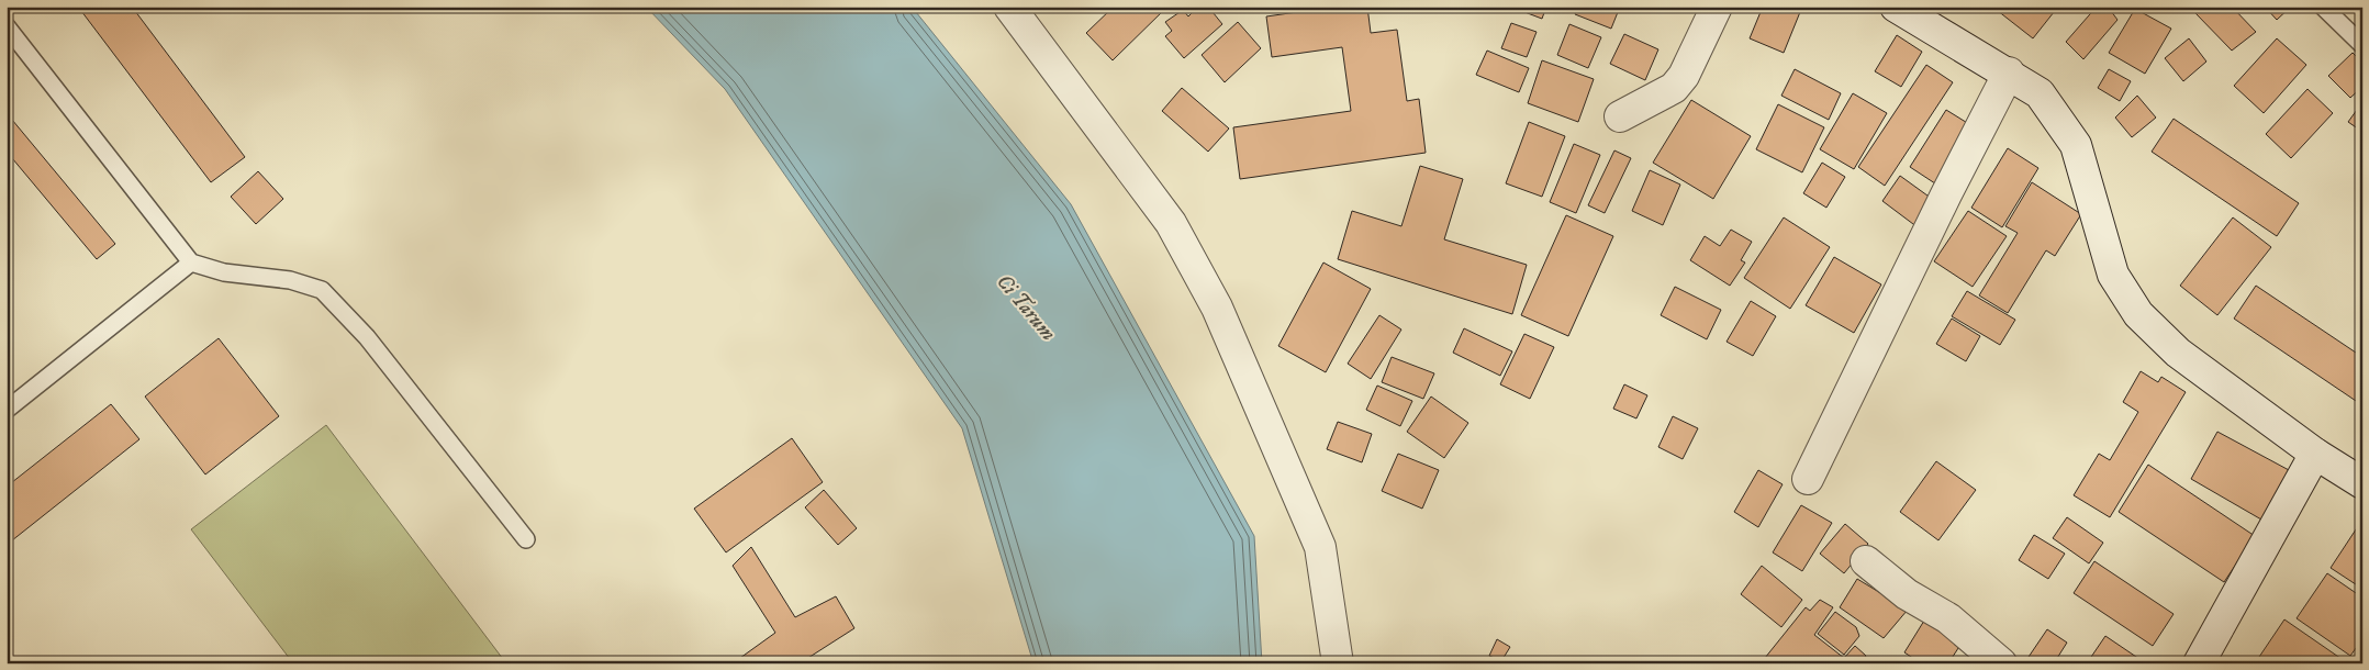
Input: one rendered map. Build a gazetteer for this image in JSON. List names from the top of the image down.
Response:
{
  "water": ["Ci Tarum"]
}
